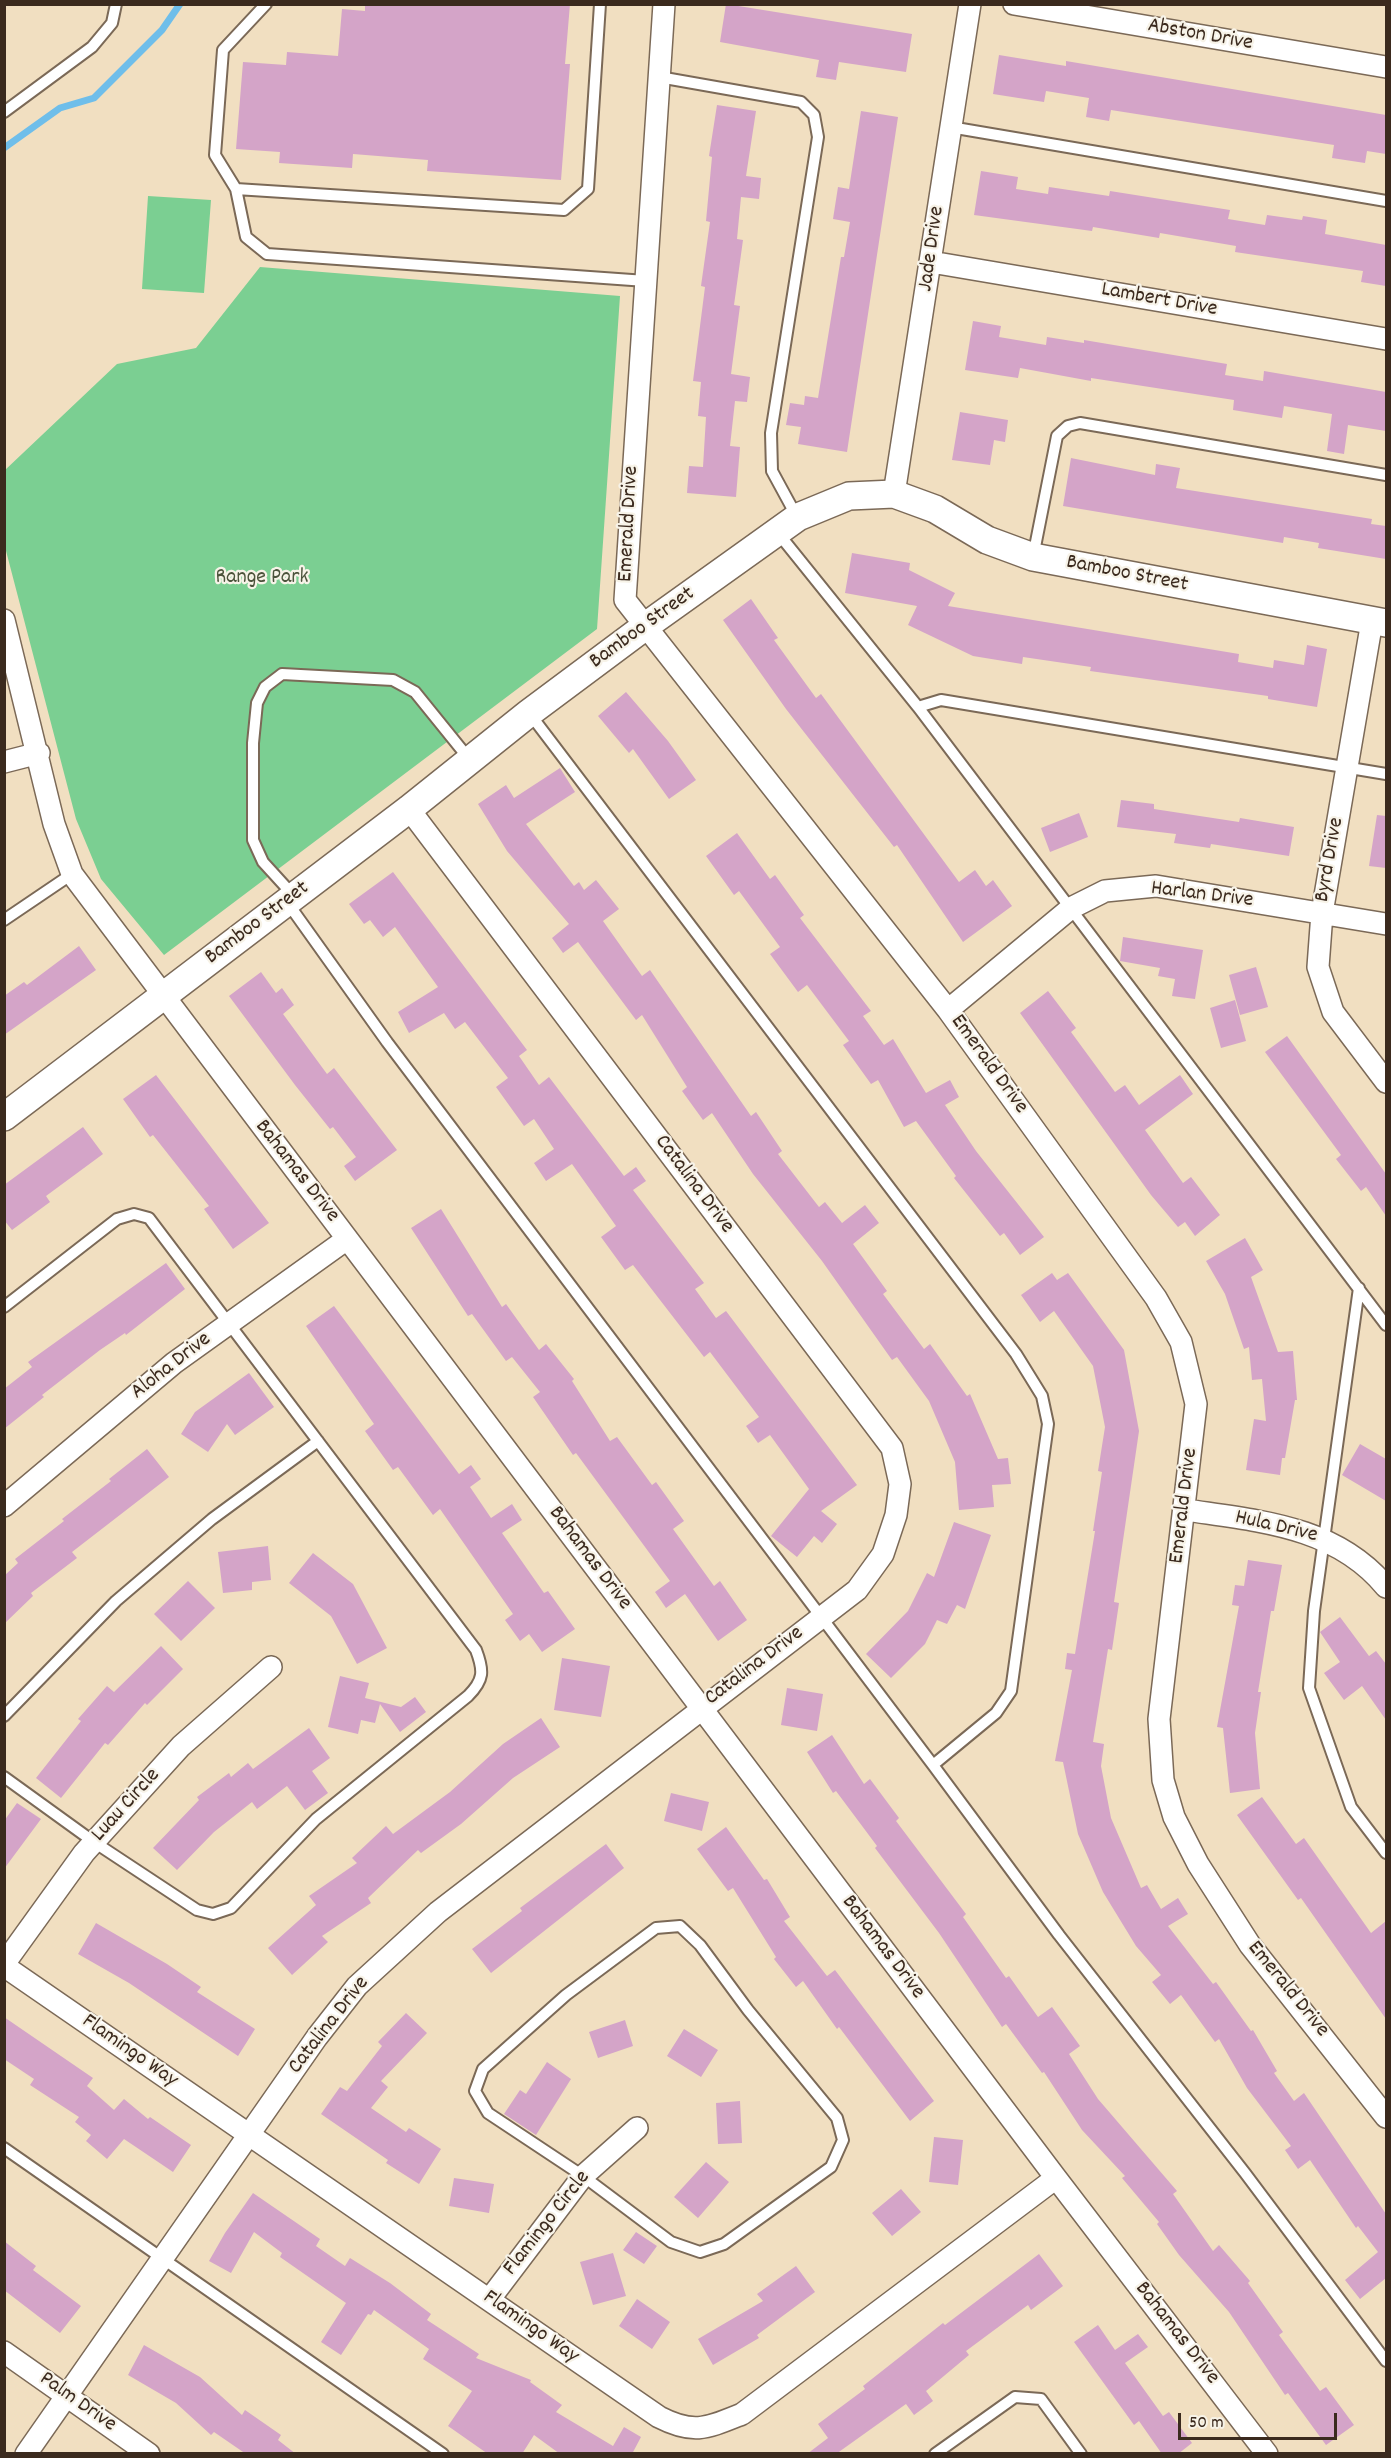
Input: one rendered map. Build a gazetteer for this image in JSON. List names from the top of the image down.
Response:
{
  "streets": {
    "street": [
      "Abston Drive",
      "Jade Drive",
      "Lambert Drive",
      "Emerald Drive",
      "Bamboo Street",
      "Byrd Drive",
      "Harlan Drive",
      "Bahamas Drive",
      "Catalina Drive",
      "Aloha Drive",
      "Hula Drive",
      "Luau Circle",
      "Flamingo Way",
      "Flamingo Circle",
      "Palm Drive"
    ]
  },
  "crossings": [
    ["Jade Drive", "Lambert Drive"],
    ["Jade Drive", "Bamboo Street"],
    ["Emerald Drive", "Bamboo Street"],
    ["Emerald Drive", "Harlan Drive"],
    ["Emerald Drive", "Hula Drive"],
    ["Bamboo Street", "Byrd Drive"],
    ["Bamboo Street", "Bahamas Drive"],
    ["Bamboo Street", "Catalina Drive"],
    ["Byrd Drive", "Harlan Drive"],
    ["Bahamas Drive", "Catalina Drive"],
    ["Bahamas Drive", "Aloha Drive"],
    ["Bahamas Drive", "Flamingo Way"],
    ["Catalina Drive", "Flamingo Way"],
    ["Catalina Drive", "Palm Drive"],
    ["Luau Circle", "Flamingo Way"],
    ["Flamingo Way", "Flamingo Circle"]
  ],
  "parks": ["Range Park"],
  "scale_bar": "50 m"
}
